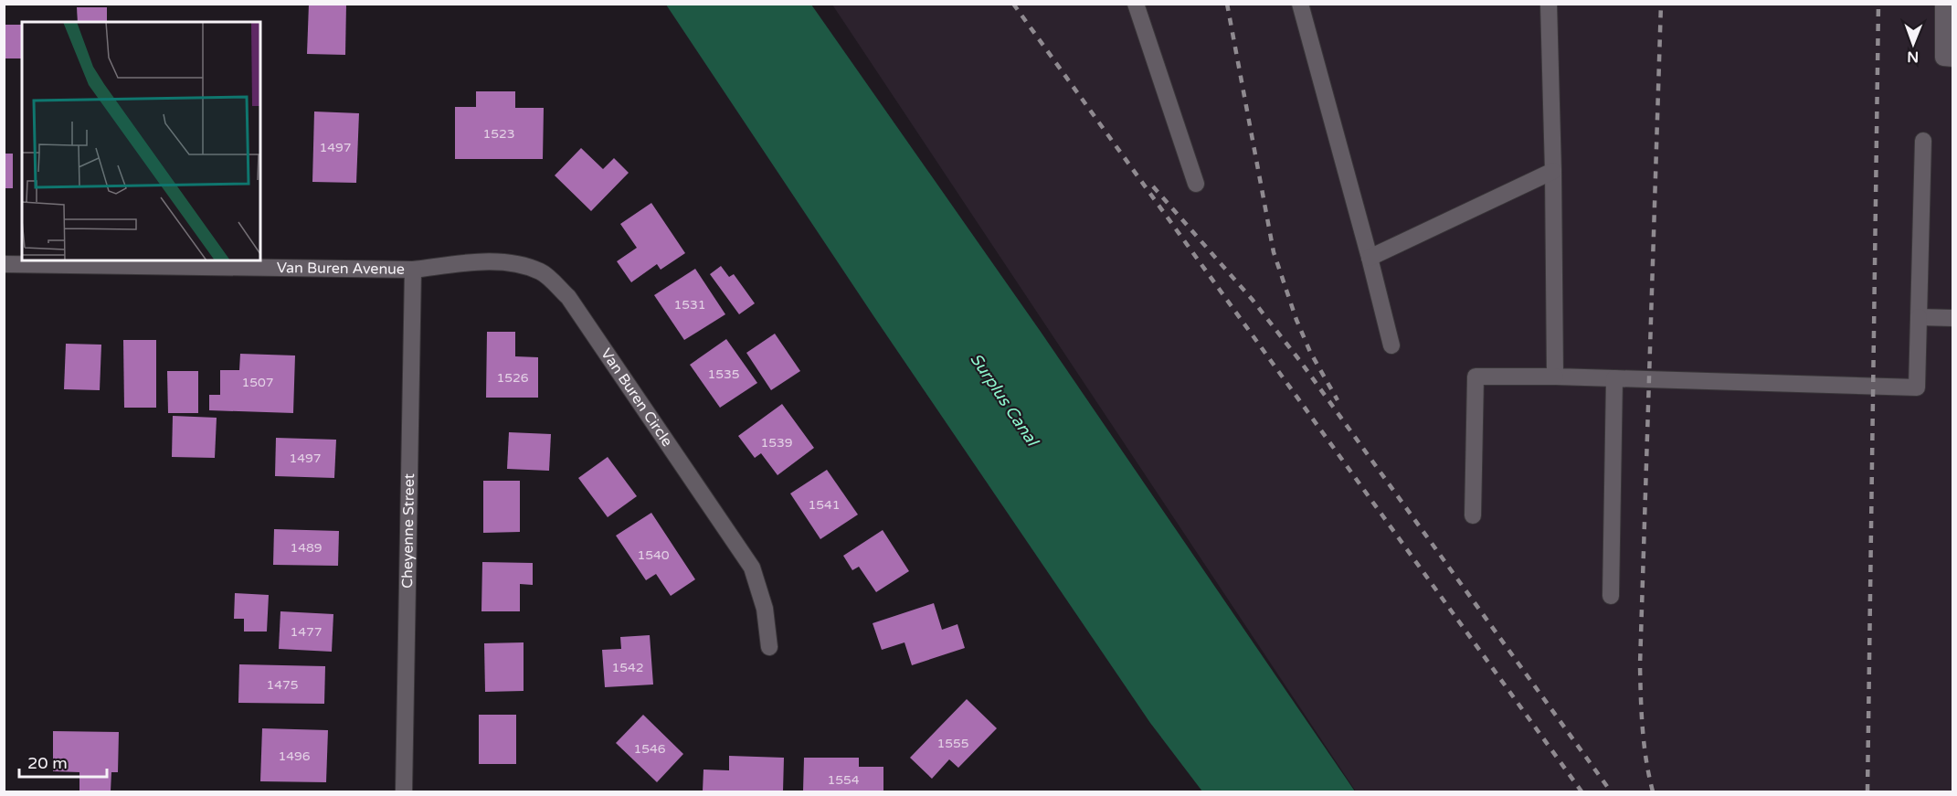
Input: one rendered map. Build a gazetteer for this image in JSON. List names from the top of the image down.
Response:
{
  "streets": {
    "street": ["Van Buren Avenue", "Van Buren Circle", "Cheyenne Street"]
  },
  "crossings": [
    ["Van Buren Avenue", "Van Buren Circle"],
    ["Van Buren Avenue", "Cheyenne Street"],
    ["Van Buren Circle", "Cheyenne Street"]
  ],
  "water": ["Surplus Canal"],
  "house_numbers": [
    "1523",
    "1497",
    "1531",
    "1535",
    "1526",
    "1507",
    "1539",
    "1497",
    "1541",
    "1489",
    "1540",
    "1477",
    "1542",
    "1475",
    "1555",
    "1546",
    "1496",
    "1554"
  ],
  "scale_bar": "20 m",
  "north": "bottom"
}
